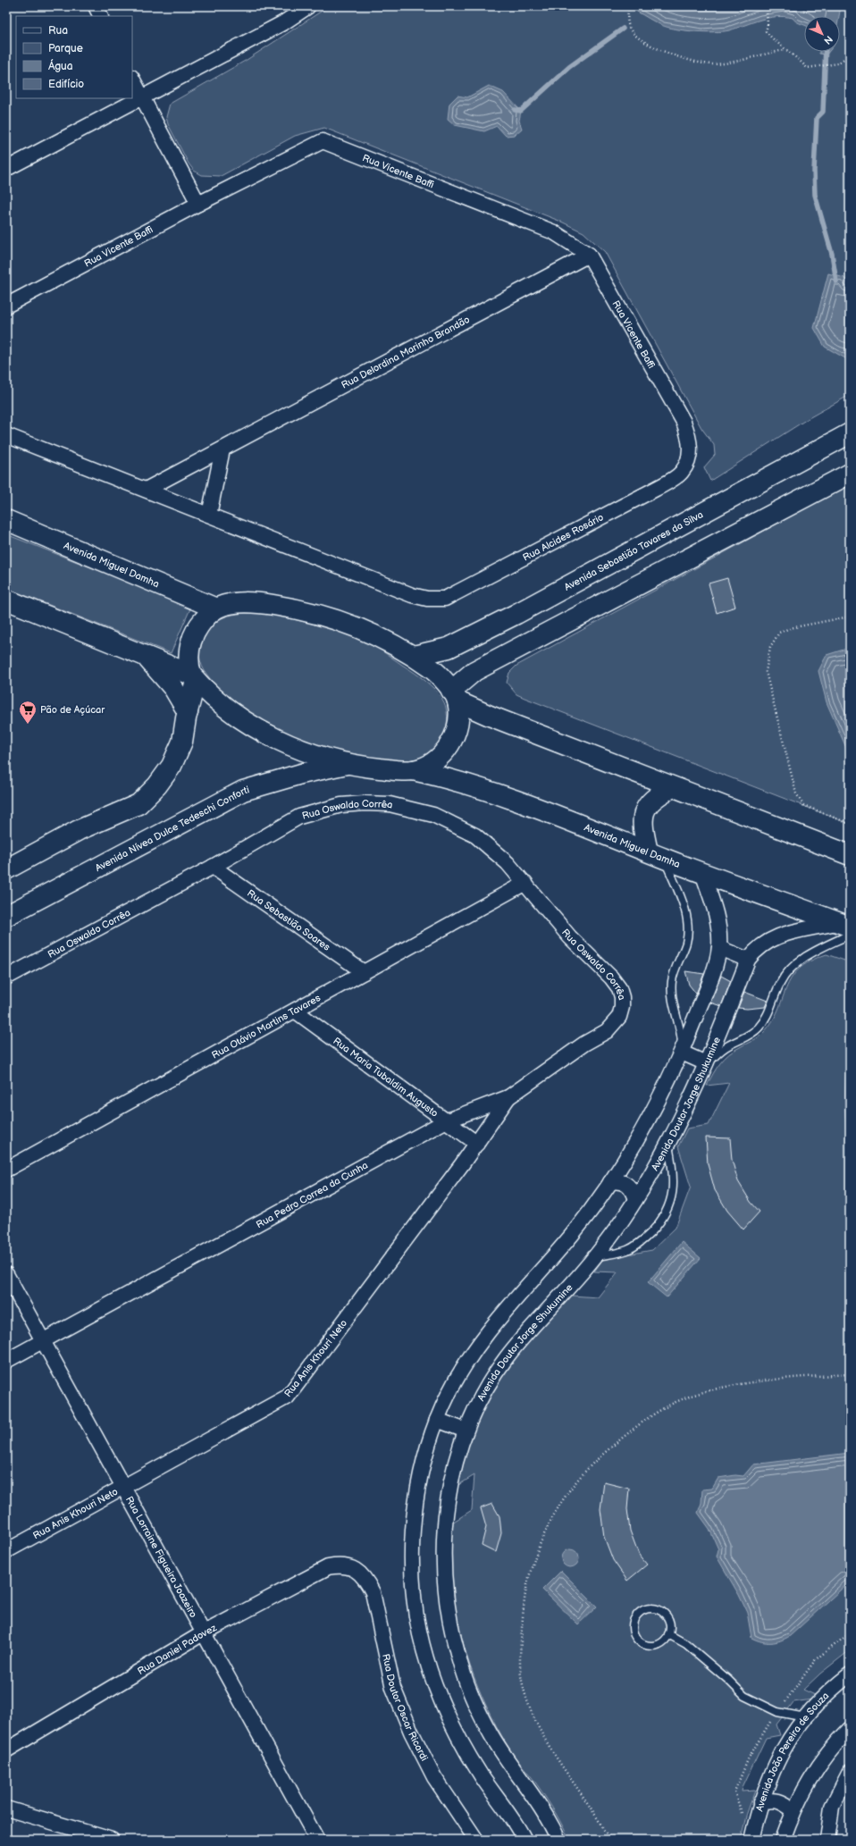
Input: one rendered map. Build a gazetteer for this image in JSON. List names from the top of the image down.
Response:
{
  "streets": {
    "main road": ["Avenida Sebastião Tavares da Silva", "Avenida Miguel Damha", "Avenida Nívea Dulce Tedeschi Conforti"],
    "street": [
      "Rua Vicente Baffi",
      "Rua Delordina Marinho Brandão",
      "Rua Alcides Rosário",
      "Rua Oswaldo Corrêa",
      "Rua Sebastião Soares",
      "Rua Otávio Martins Tavares",
      "Rua Maria Tubaldim Augusto",
      "Avenida Doutor Jorge Shukumine",
      "Rua Pedro Correa da Cunha",
      "Rua Anis Khouri Neto",
      "Rua Lorraine Figueira Joazeiro",
      "Rua Daniel Padovez",
      "Rua Doutor Oscar Ricardi",
      "Avenida João Pereira de Souza"
    ]
  },
  "crossings": [
    ["Rua Vicente Baffi", "Rua Delordina Marinho Brandão"],
    ["Rua Vicente Baffi", "Rua Alcides Rosário"],
    ["Rua Delordina Marinho Brandão", "Rua Alcides Rosário"],
    ["Avenida Miguel Damha", "Avenida Doutor Jorge Shukumine"],
    ["Rua Oswaldo Corrêa", "Rua Sebastião Soares"],
    ["Rua Oswaldo Corrêa", "Rua Otávio Martins Tavares"],
    ["Rua Oswaldo Corrêa", "Rua Pedro Correa da Cunha"],
    ["Rua Sebastião Soares", "Rua Otávio Martins Tavares"],
    ["Rua Otávio Martins Tavares", "Rua Maria Tubaldim Augusto"],
    ["Rua Maria Tubaldim Augusto", "Rua Pedro Correa da Cunha"],
    ["Rua Maria Tubaldim Augusto", "Rua Anis Khouri Neto"],
    ["Rua Pedro Correa da Cunha", "Rua Anis Khouri Neto"],
    ["Rua Pedro Correa da Cunha", "Rua Lorraine Figueira Joazeiro"],
    ["Rua Anis Khouri Neto", "Rua Lorraine Figueira Joazeiro"],
    ["Rua Lorraine Figueira Joazeiro", "Rua Daniel Padovez"],
    ["Rua Daniel Padovez", "Rua Doutor Oscar Ricardi"]
  ],
  "places": {
    "supermarket": ["Pão de Açúcar"]
  },
  "legend": [
    "Rua",
    "Parque",
    "Água",
    "Edifício"
  ],
  "north": "bottom right"
}
